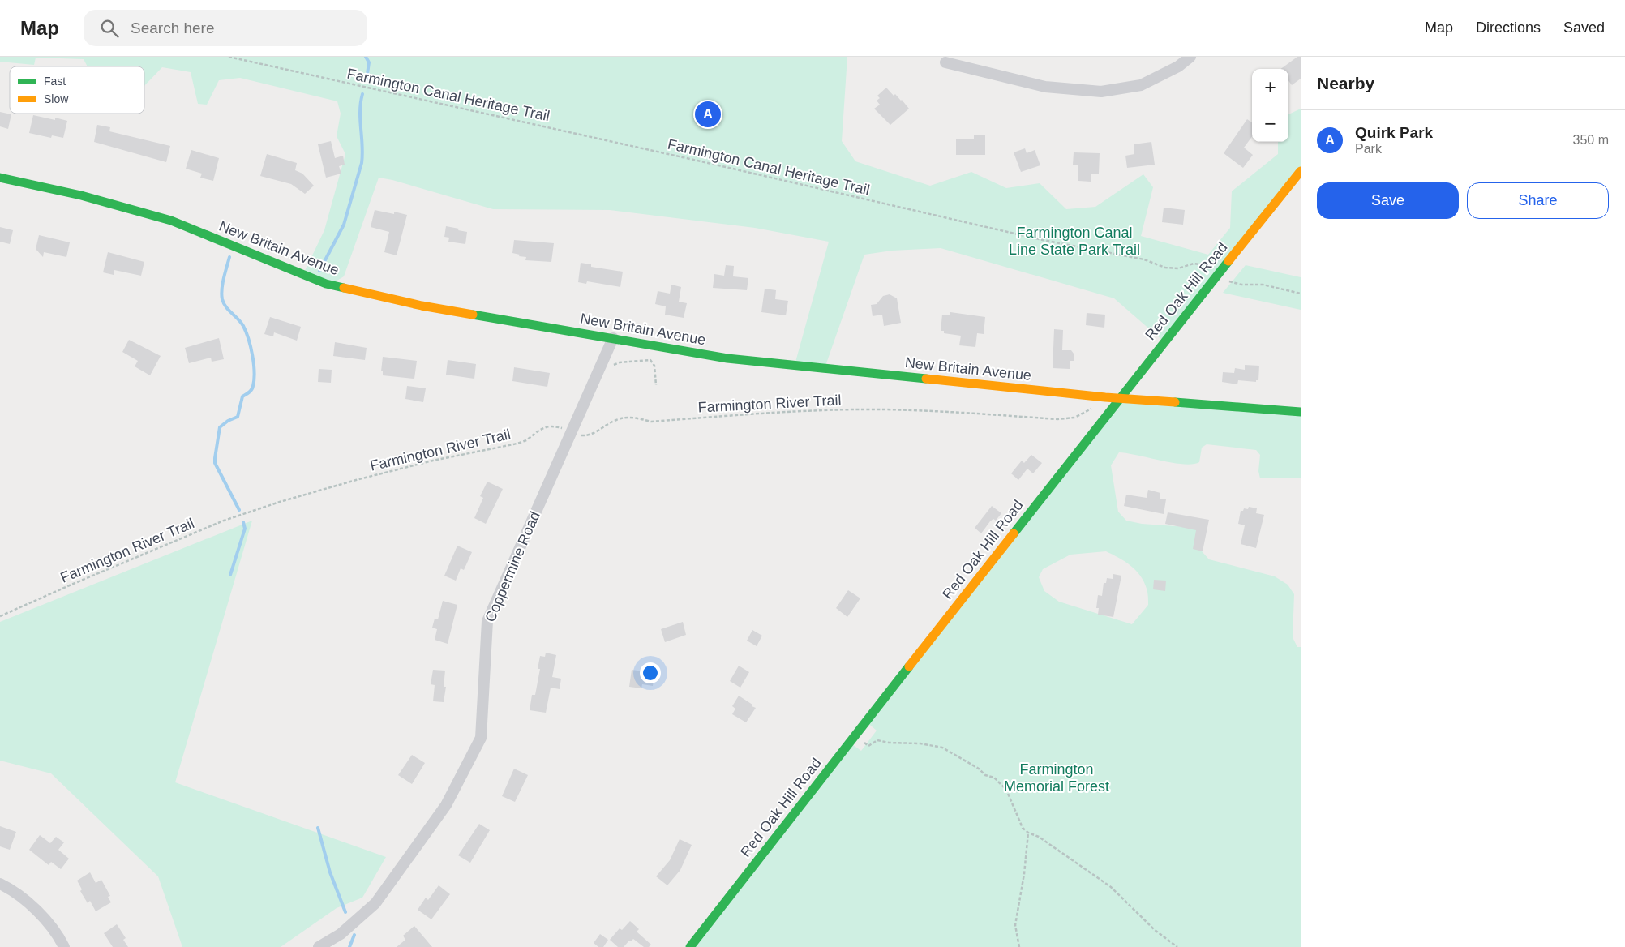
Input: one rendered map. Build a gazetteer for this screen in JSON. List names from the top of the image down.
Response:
{
  "streets": {
    "street": ["New Britain Avenue", "Red Oak Hill Road", "Coppermine Road"],
    "path": ["Farmington Canal Heritage Trail", "Farmington River Trail"]
  },
  "crossings": [
    ["Farmington Canal Heritage Trail", "Red Oak Hill Road"],
    ["New Britain Avenue", "Red Oak Hill Road"],
    ["New Britain Avenue", "Coppermine Road"],
    ["Farmington River Trail", "Coppermine Road"]
  ],
  "parks": ["Farmington Canal Line State Park Trail", "Farmington Memorial Forest"],
  "legend": ["Fast", "Slow"],
  "page": {
    "header": "Map",
    "search": "Search here",
    "nav": ["Map", "Directions", "Saved"],
    "heading": "Nearby",
    "map_buttons": ["+", "−"],
    "pins": "A",
    "list": [
      {
        "mark": "A",
        "name": "Quirk Park",
        "note": "Park",
        "value": "350 m"
      }
    ],
    "buttons": ["Save", "Share"]
  }
}
